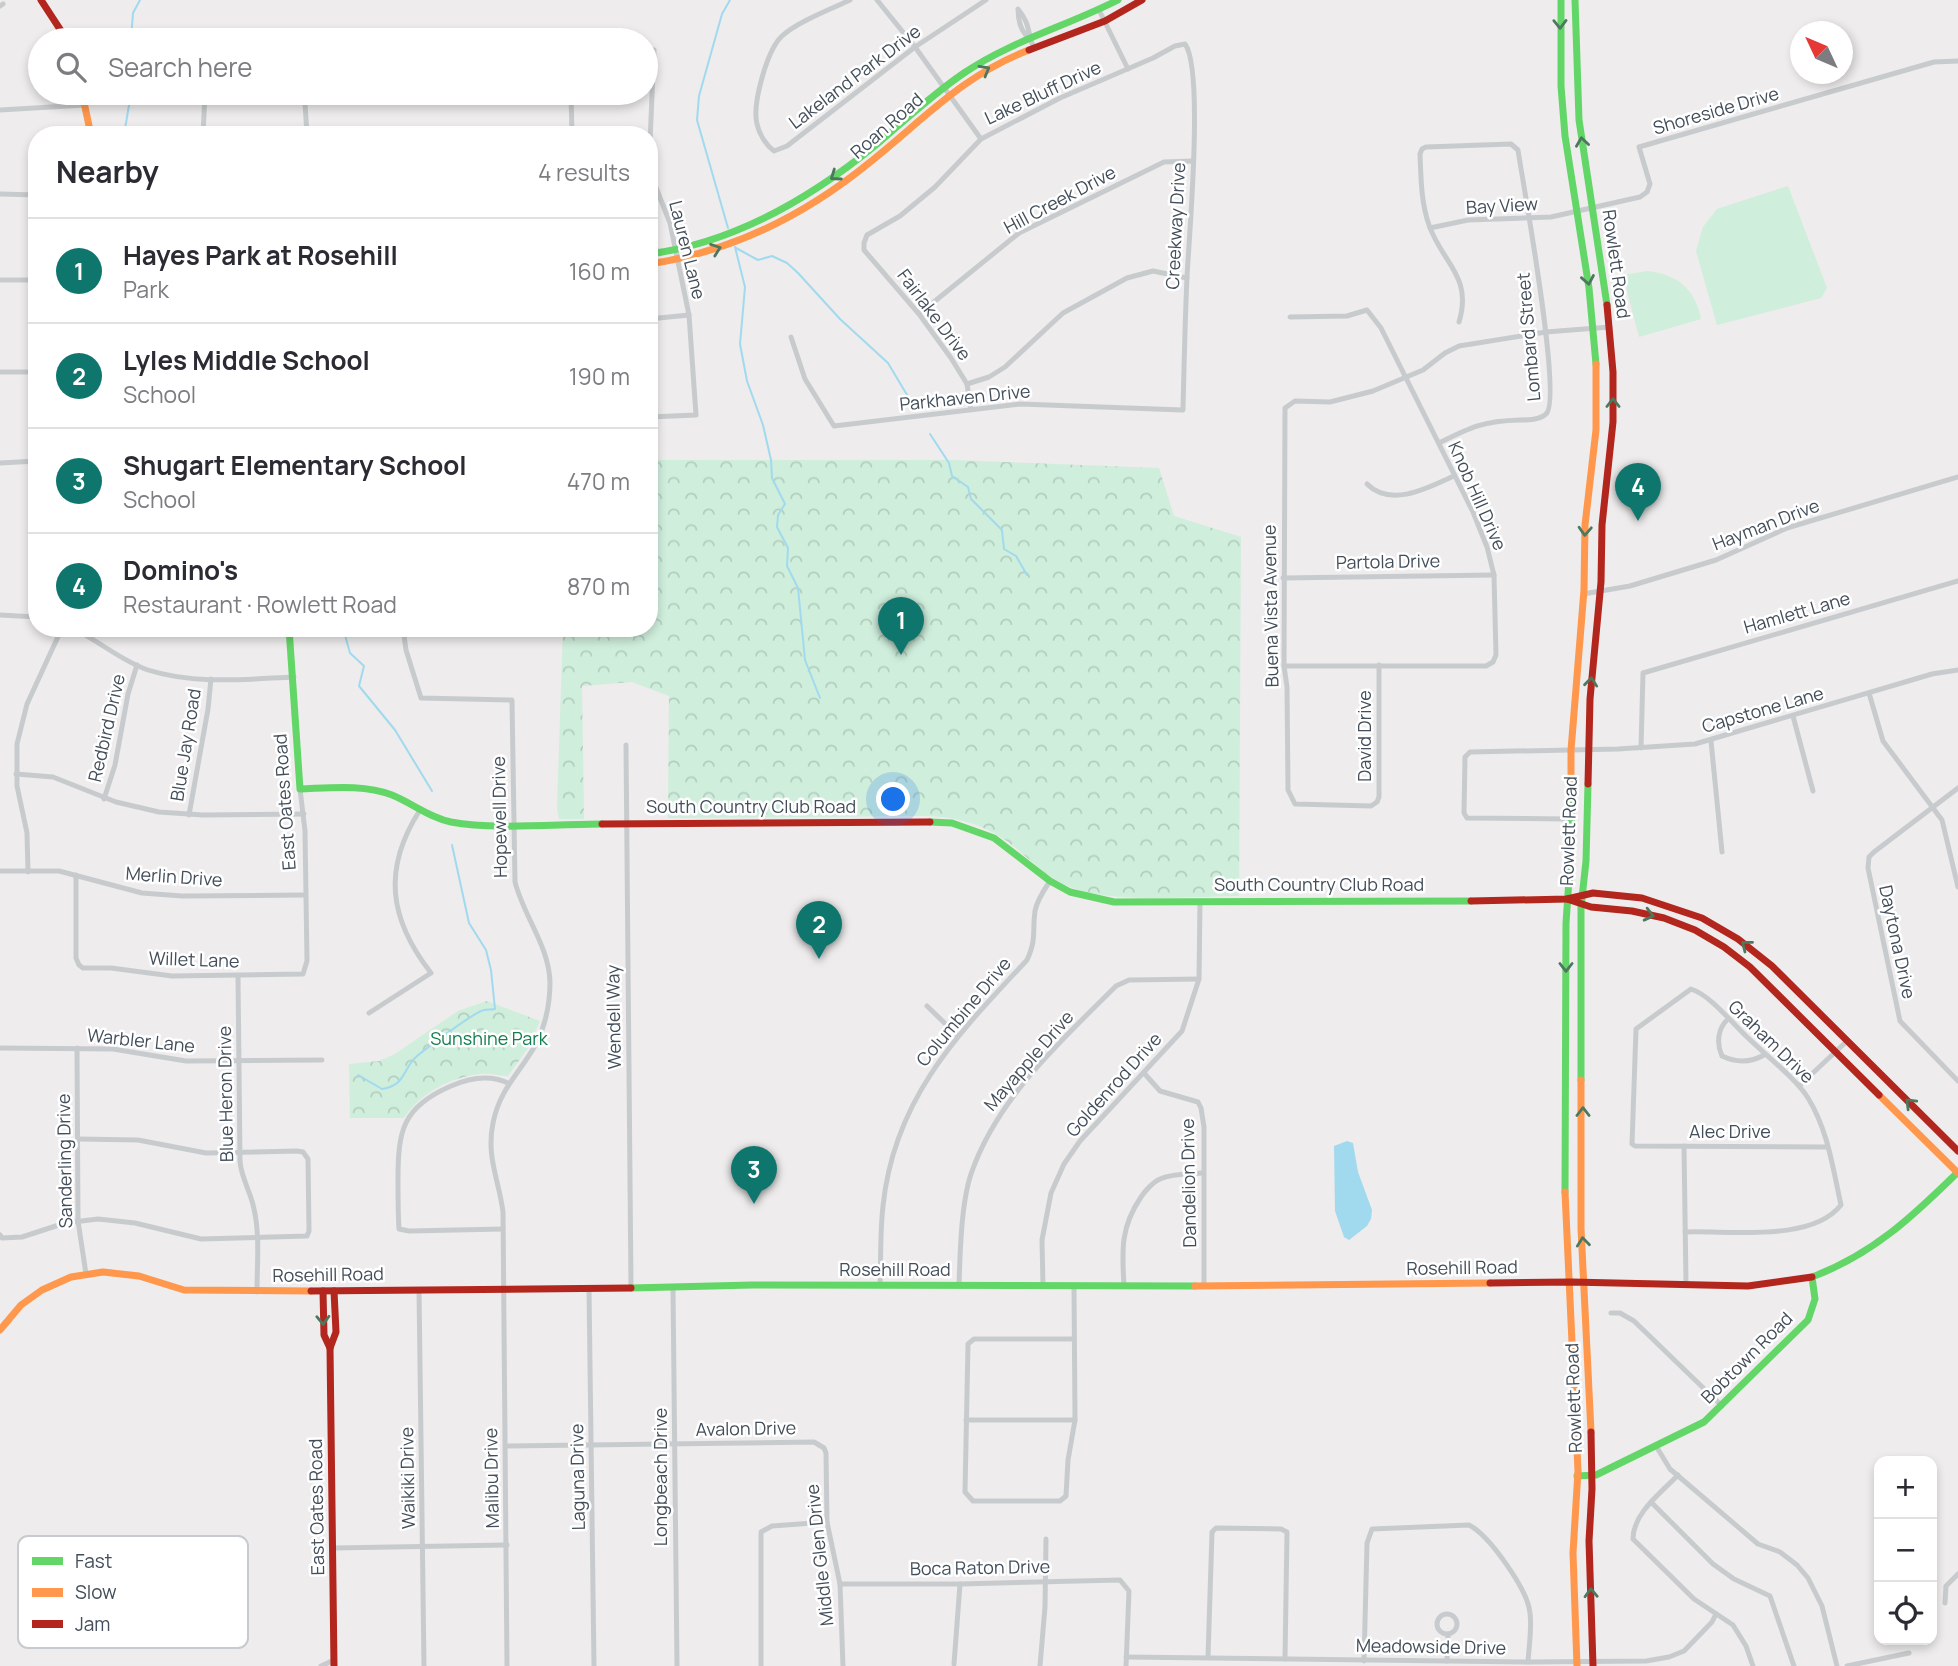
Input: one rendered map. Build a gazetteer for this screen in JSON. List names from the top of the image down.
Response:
{
  "streets": {
    "street": [
      "Lakeland Park Drive",
      "Lake Bluff Drive",
      "Shoreside Drive",
      "Roan Road",
      "Hill Creek Drive",
      "Bay View",
      "Creekway Drive",
      "Lauren Lane",
      "Rowlett Road",
      "Fairlake Drive",
      "Lombard Street",
      "Parkhaven Drive",
      "Knob Hill Drive",
      "Hayman Drive",
      "Partola Drive",
      "Buena Vista Avenue",
      "Hamlett Lane",
      "Capstone Lane",
      "Redbird Drive",
      "David Drive",
      "Blue Jay Road",
      "East Oates Road",
      "South Country Club Road",
      "Hopewell Drive",
      "Merlin Drive",
      "Daytona Drive",
      "Willet Lane",
      "Columbine Drive",
      "Wendell Way",
      "Warbler Lane",
      "Graham Drive",
      "Mayapple Drive",
      "Goldenrod Drive",
      "Blue Heron Drive",
      "Alec Drive",
      "Sanderling Drive",
      "Dandelion Drive",
      "Rosehill Road",
      "Bobtown Road",
      "Avalon Drive",
      "Laguna Drive",
      "Longbeach Drive",
      "Waikiki Drive",
      "Malibu Drive",
      "Middle Glen Drive",
      "Boca Raton Drive",
      "Meadowside Drive"
    ]
  },
  "crossings": [
    ["Lake Bluff Drive", "Creekway Drive"],
    ["Lake Bluff Drive", "Fairlake Drive"],
    ["Shoreside Drive", "Bay View"],
    ["Shoreside Drive", "Rowlett Road"],
    ["Roan Road", "Lauren Lane"],
    ["Hill Creek Drive", "Creekway Drive"],
    ["Hill Creek Drive", "Fairlake Drive"],
    ["Bay View", "Rowlett Road"],
    ["Bay View", "Lombard Street"],
    ["Creekway Drive", "Parkhaven Drive"],
    ["Rowlett Road", "Hayman Drive"],
    ["Rowlett Road", "Capstone Lane"],
    ["Rowlett Road", "South Country Club Road"],
    ["Rowlett Road", "Rosehill Road"],
    ["Rowlett Road", "Bobtown Road"],
    ["Rowlett Road", "Meadowside Drive"],
    ["Fairlake Drive", "Parkhaven Drive"],
    ["Lombard Street", "Knob Hill Drive"],
    ["Knob Hill Drive", "Partola Drive"],
    ["Knob Hill Drive", "Buena Vista Avenue"],
    ["Knob Hill Drive", "David Drive"],
    ["Partola Drive", "Buena Vista Avenue"],
    ["Buena Vista Avenue", "David Drive"],
    ["Hamlett Lane", "Capstone Lane"],
    ["East Oates Road", "South Country Club Road"],
    ["East Oates Road", "Merlin Drive"],
    ["East Oates Road", "Willet Lane"],
    ["East Oates Road", "Rosehill Road"],
    ["South Country Club Road", "Hopewell Drive"],
    ["South Country Club Road", "Columbine Drive"],
    ["South Country Club Road", "Wendell Way"],
    ["South Country Club Road", "Goldenrod Drive"],
    ["Hopewell Drive", "Rosehill Road"],
    ["Hopewell Drive", "Malibu Drive"],
    ["Merlin Drive", "Willet Lane"],
    ["Willet Lane", "Blue Heron Drive"],
    ["Columbine Drive", "Rosehill Road"],
    ["Wendell Way", "Rosehill Road"],
    ["Warbler Lane", "Blue Heron Drive"],
    ["Warbler Lane", "Sanderling Drive"],
    ["Graham Drive", "Alec Drive"],
    ["Mayapple Drive", "Goldenrod Drive"],
    ["Mayapple Drive", "Rosehill Road"],
    ["Goldenrod Drive", "Dandelion Drive"],
    ["Goldenrod Drive", "Rosehill Road"],
    ["Blue Heron Drive", "Rosehill Road"],
    ["Sanderling Drive", "Rosehill Road"],
    ["Dandelion Drive", "Rosehill Road"],
    ["Rosehill Road", "Bobtown Road"],
    ["Rosehill Road", "Laguna Drive"],
    ["Rosehill Road", "Longbeach Drive"],
    ["Rosehill Road", "Waikiki Drive"],
    ["Rosehill Road", "Malibu Drive"],
    ["Avalon Drive", "Laguna Drive"],
    ["Avalon Drive", "Longbeach Drive"],
    ["Avalon Drive", "Malibu Drive"],
    ["Avalon Drive", "Middle Glen Drive"],
    ["Middle Glen Drive", "Boca Raton Drive"],
    ["Boca Raton Drive", "Meadowside Drive"]
  ],
  "parks": ["Sunshine Park"],
  "legend": ["Fast", "Slow", "Jam"],
  "north": "top left",
  "page": {
    "search": "Search here",
    "heading": ["Nearby", "4 results"],
    "list": [
      {
        "mark": "1",
        "name": "Hayes Park at Rosehill",
        "note": "Park",
        "value": "160 m"
      },
      {
        "mark": "2",
        "name": "Lyles Middle School",
        "note": "School",
        "value": "190 m"
      },
      {
        "mark": "3",
        "name": "Shugart Elementary School",
        "note": "School",
        "value": "470 m"
      },
      {
        "mark": "4",
        "name": "Domino's",
        "note": "Restaurant · Rowlett Road",
        "value": "870 m"
      }
    ],
    "pins": [
      "4",
      "1",
      "2",
      "3"
    ],
    "map_buttons": ["+", "−"]
  }
}
